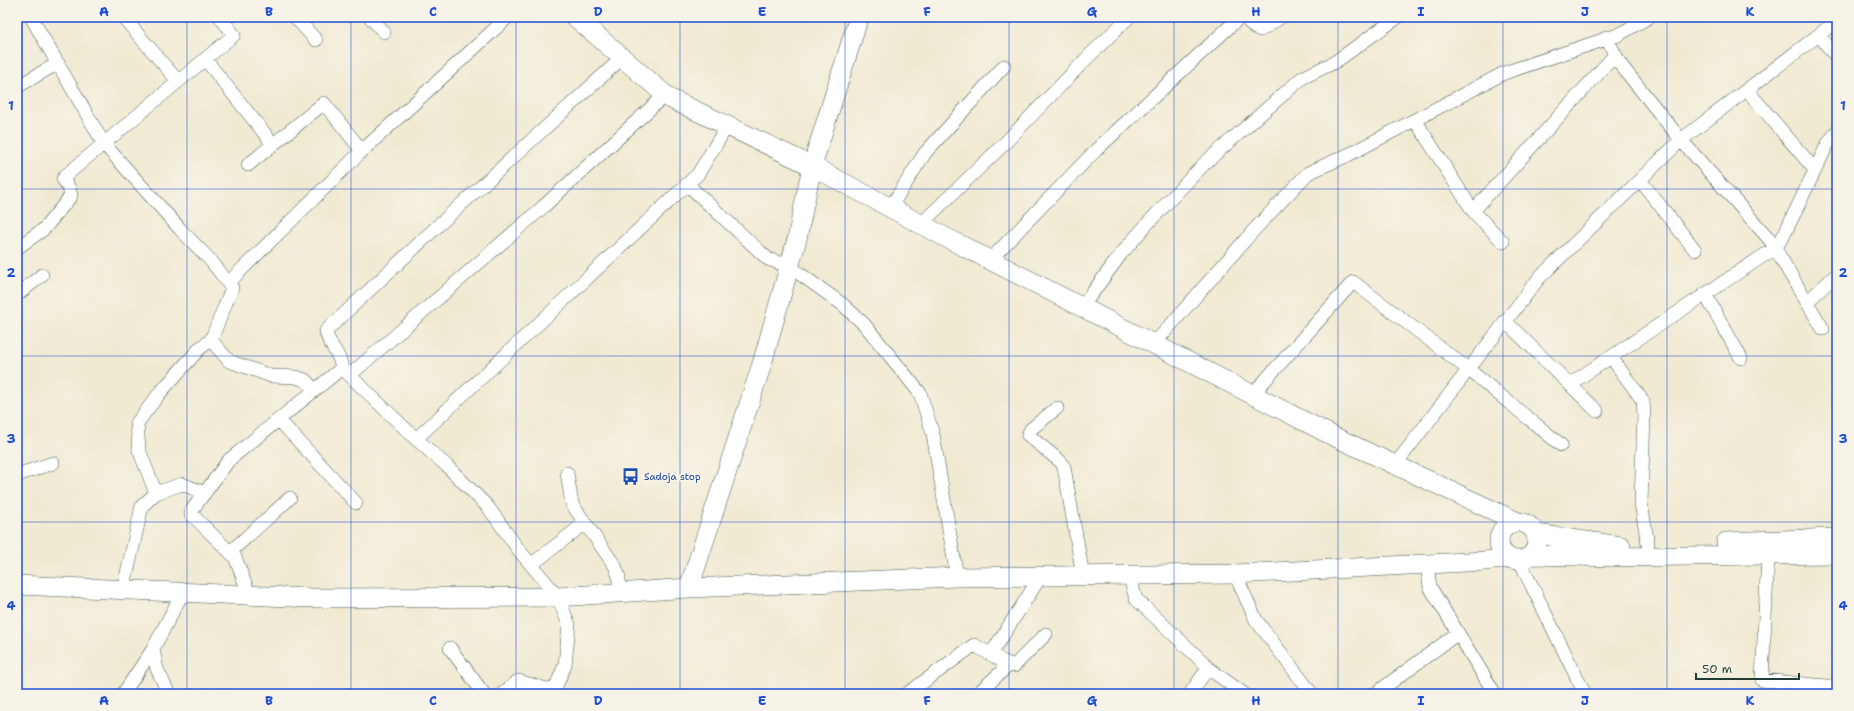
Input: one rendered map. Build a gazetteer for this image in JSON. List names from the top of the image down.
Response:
{
  "places": {
    "bus stop": ["Sadoja stop"]
  },
  "scale_bar": "50 m",
  "grid": {
    "columns": [
      "A",
      "B",
      "C",
      "D",
      "E",
      "F",
      "G",
      "H",
      "I",
      "J",
      "K"
    ],
    "rows": [
      "1",
      "2",
      "3",
      "4"
    ]
  }
}
